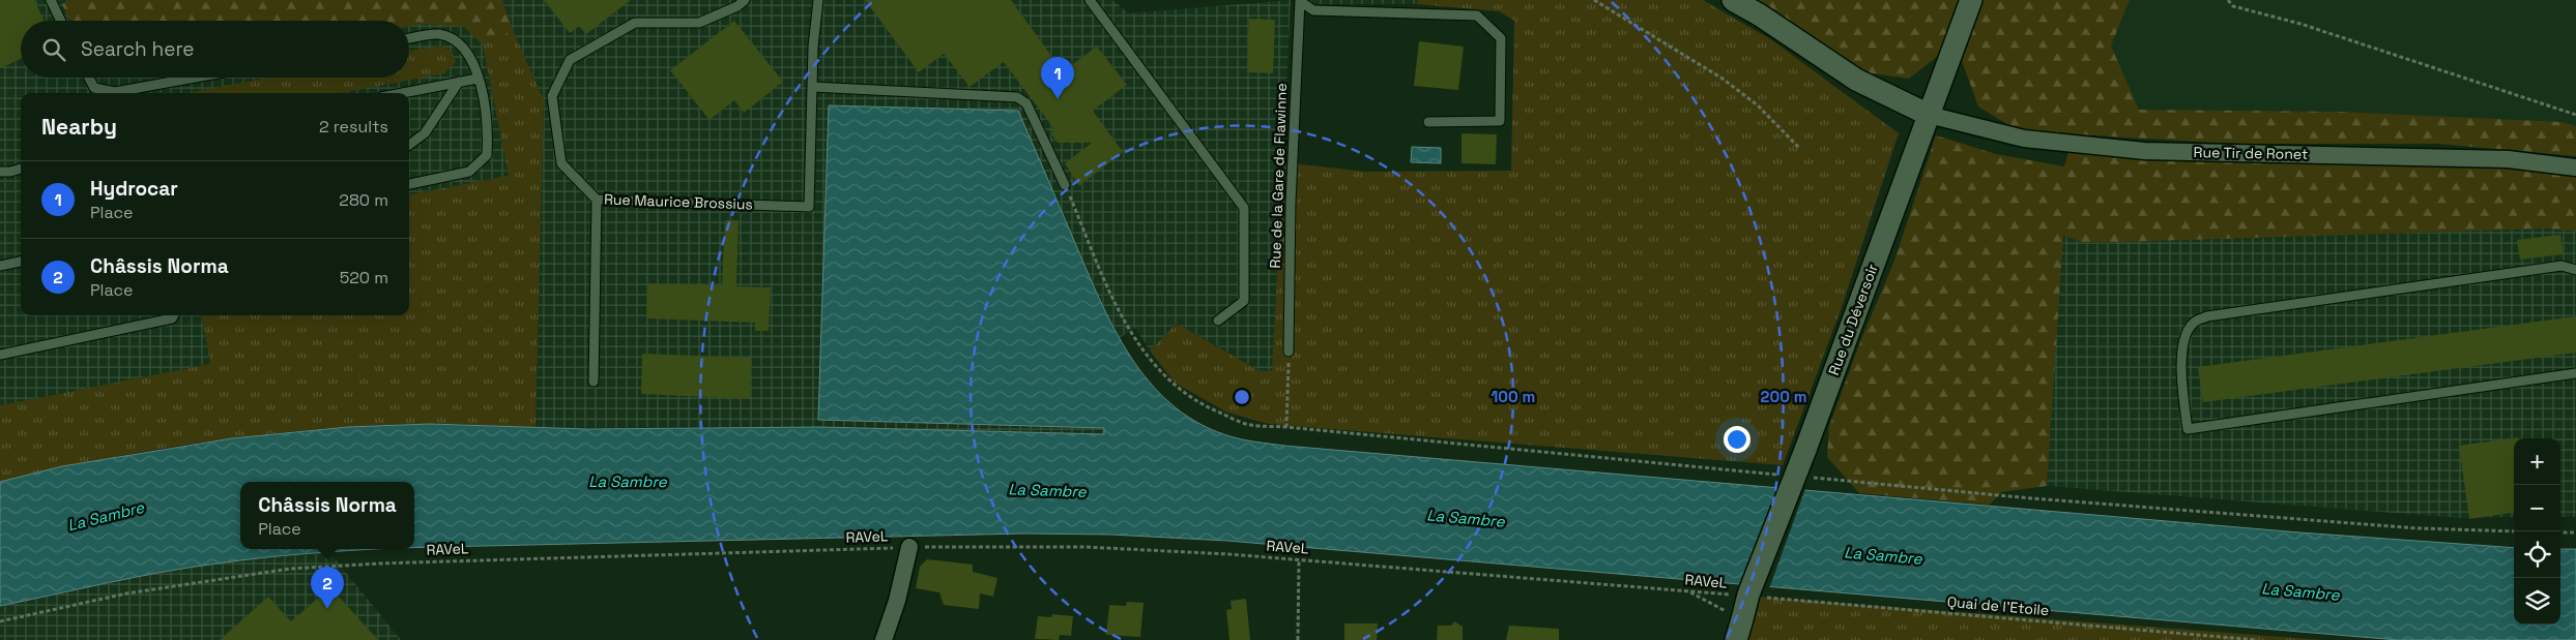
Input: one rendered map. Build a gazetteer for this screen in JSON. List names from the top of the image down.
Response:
{
  "streets": {
    "street": ["Rue Tir de Ronet", "Rue du Déversoir"],
    "lane": ["Rue de la Gare de Flawinne", "Rue Maurice Brossius"],
    "path": ["RAVeL", "Quai de l'Etoile"]
  },
  "crossings": [
    ["Rue Tir de Ronet", "Rue du Déversoir"]
  ],
  "water": ["La Sambre"],
  "page": {
    "search": "Search here",
    "pins": ["1", "2"],
    "heading": ["Nearby", "2 results"],
    "list": [
      {
        "mark": "1",
        "name": "Hydrocar",
        "note": "Place",
        "value": "280 m"
      },
      {
        "mark": "2",
        "name": "Châssis Norma",
        "note": "Place",
        "value": "520 m"
      }
    ],
    "map_buttons": ["+", "−"],
    "popup": ["Châssis Norma", "Place"]
  },
  "rings": ["100 m", "200 m"]
}
